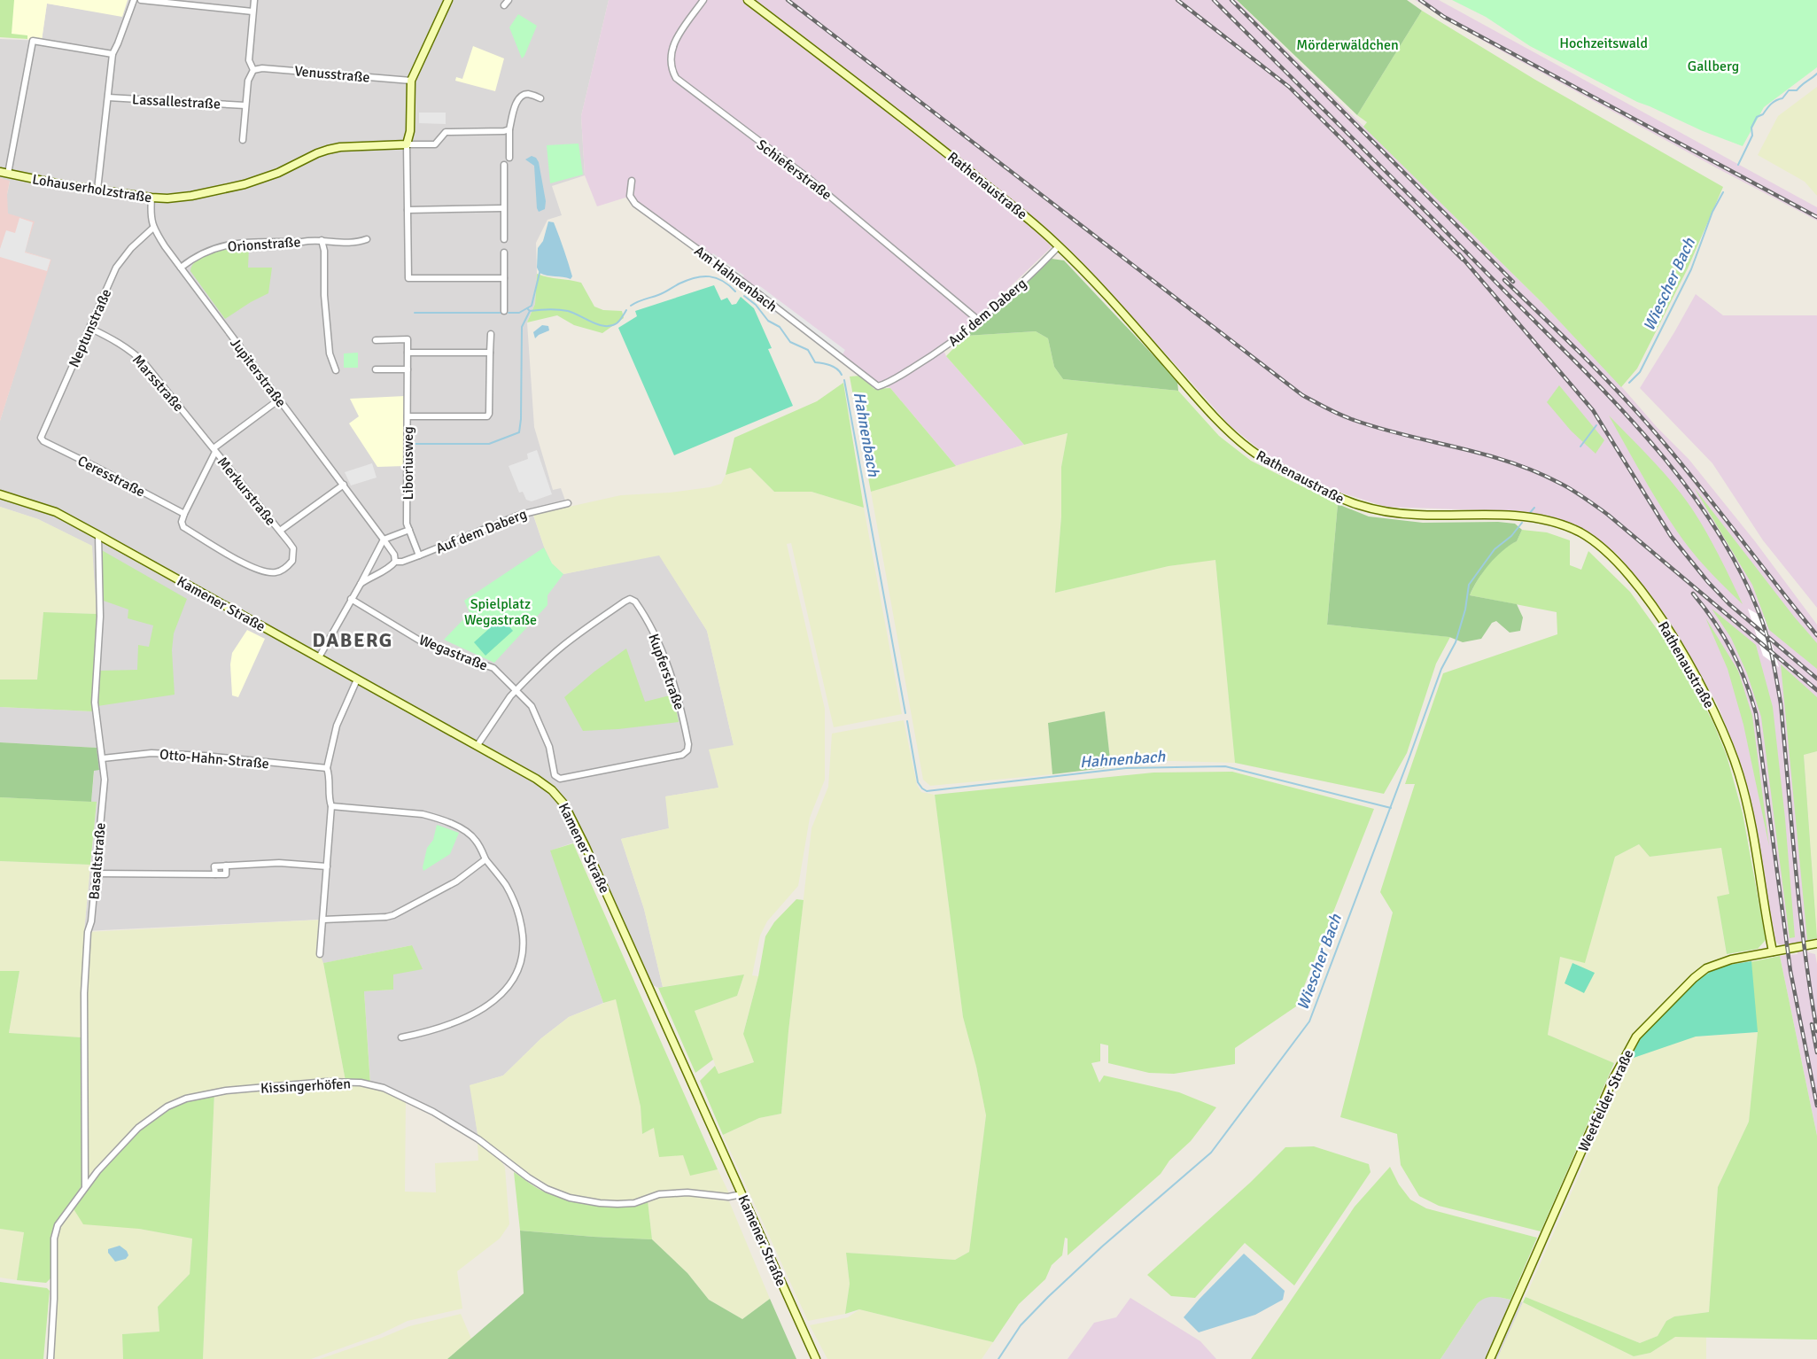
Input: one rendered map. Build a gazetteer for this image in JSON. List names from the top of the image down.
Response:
{
  "streets": {
    "street": [
      "Venusstraße",
      "Lassallestraße",
      "Schieferstraße",
      "Rathenaustraße",
      "Lohauserholzstraße",
      "Orionstraße",
      "Am Hahnenbach",
      "Auf dem Daberg",
      "Neptunstraße",
      "Jupiterstraße",
      "Marsstraße",
      "Liboriusweg",
      "Ceresstraße",
      "Merkurstraße",
      "Kamener Straße",
      "Wegastraße",
      "Kupferstraße",
      "Otto-Hahn-Straße",
      "Basaltstraße",
      "Kissingerhöfen",
      "Weetfelder Straße"
    ]
  },
  "crossings": [
    ["Schieferstraße", "Auf dem Daberg"],
    ["Rathenaustraße", "Auf dem Daberg"],
    ["Rathenaustraße", "Weetfelder Straße"],
    ["Lohauserholzstraße", "Jupiterstraße"],
    ["Orionstraße", "Jupiterstraße"],
    ["Am Hahnenbach", "Auf dem Daberg"],
    ["Auf dem Daberg", "Jupiterstraße"],
    ["Auf dem Daberg", "Liboriusweg"],
    ["Auf dem Daberg", "Kamener Straße"],
    ["Auf dem Daberg", "Wegastraße"],
    ["Neptunstraße", "Jupiterstraße"],
    ["Neptunstraße", "Marsstraße"],
    ["Neptunstraße", "Ceresstraße"],
    ["Jupiterstraße", "Merkurstraße"],
    ["Marsstraße", "Merkurstraße"],
    ["Ceresstraße", "Merkurstraße"],
    ["Kamener Straße", "Basaltstraße"],
    ["Kamener Straße", "Kissingerhöfen"],
    ["Wegastraße", "Kupferstraße"],
    ["Otto-Hahn-Straße", "Basaltstraße"],
    ["Basaltstraße", "Kissingerhöfen"]
  ],
  "districts": ["DABERG"],
  "water": ["Wiescher Bach", "Hahnenbach"],
  "parks": [
    "Hochzeitswald",
    "Mörderwäldchen",
    "Gallberg",
    "Spielplatz Wegastraße"
  ]
}
